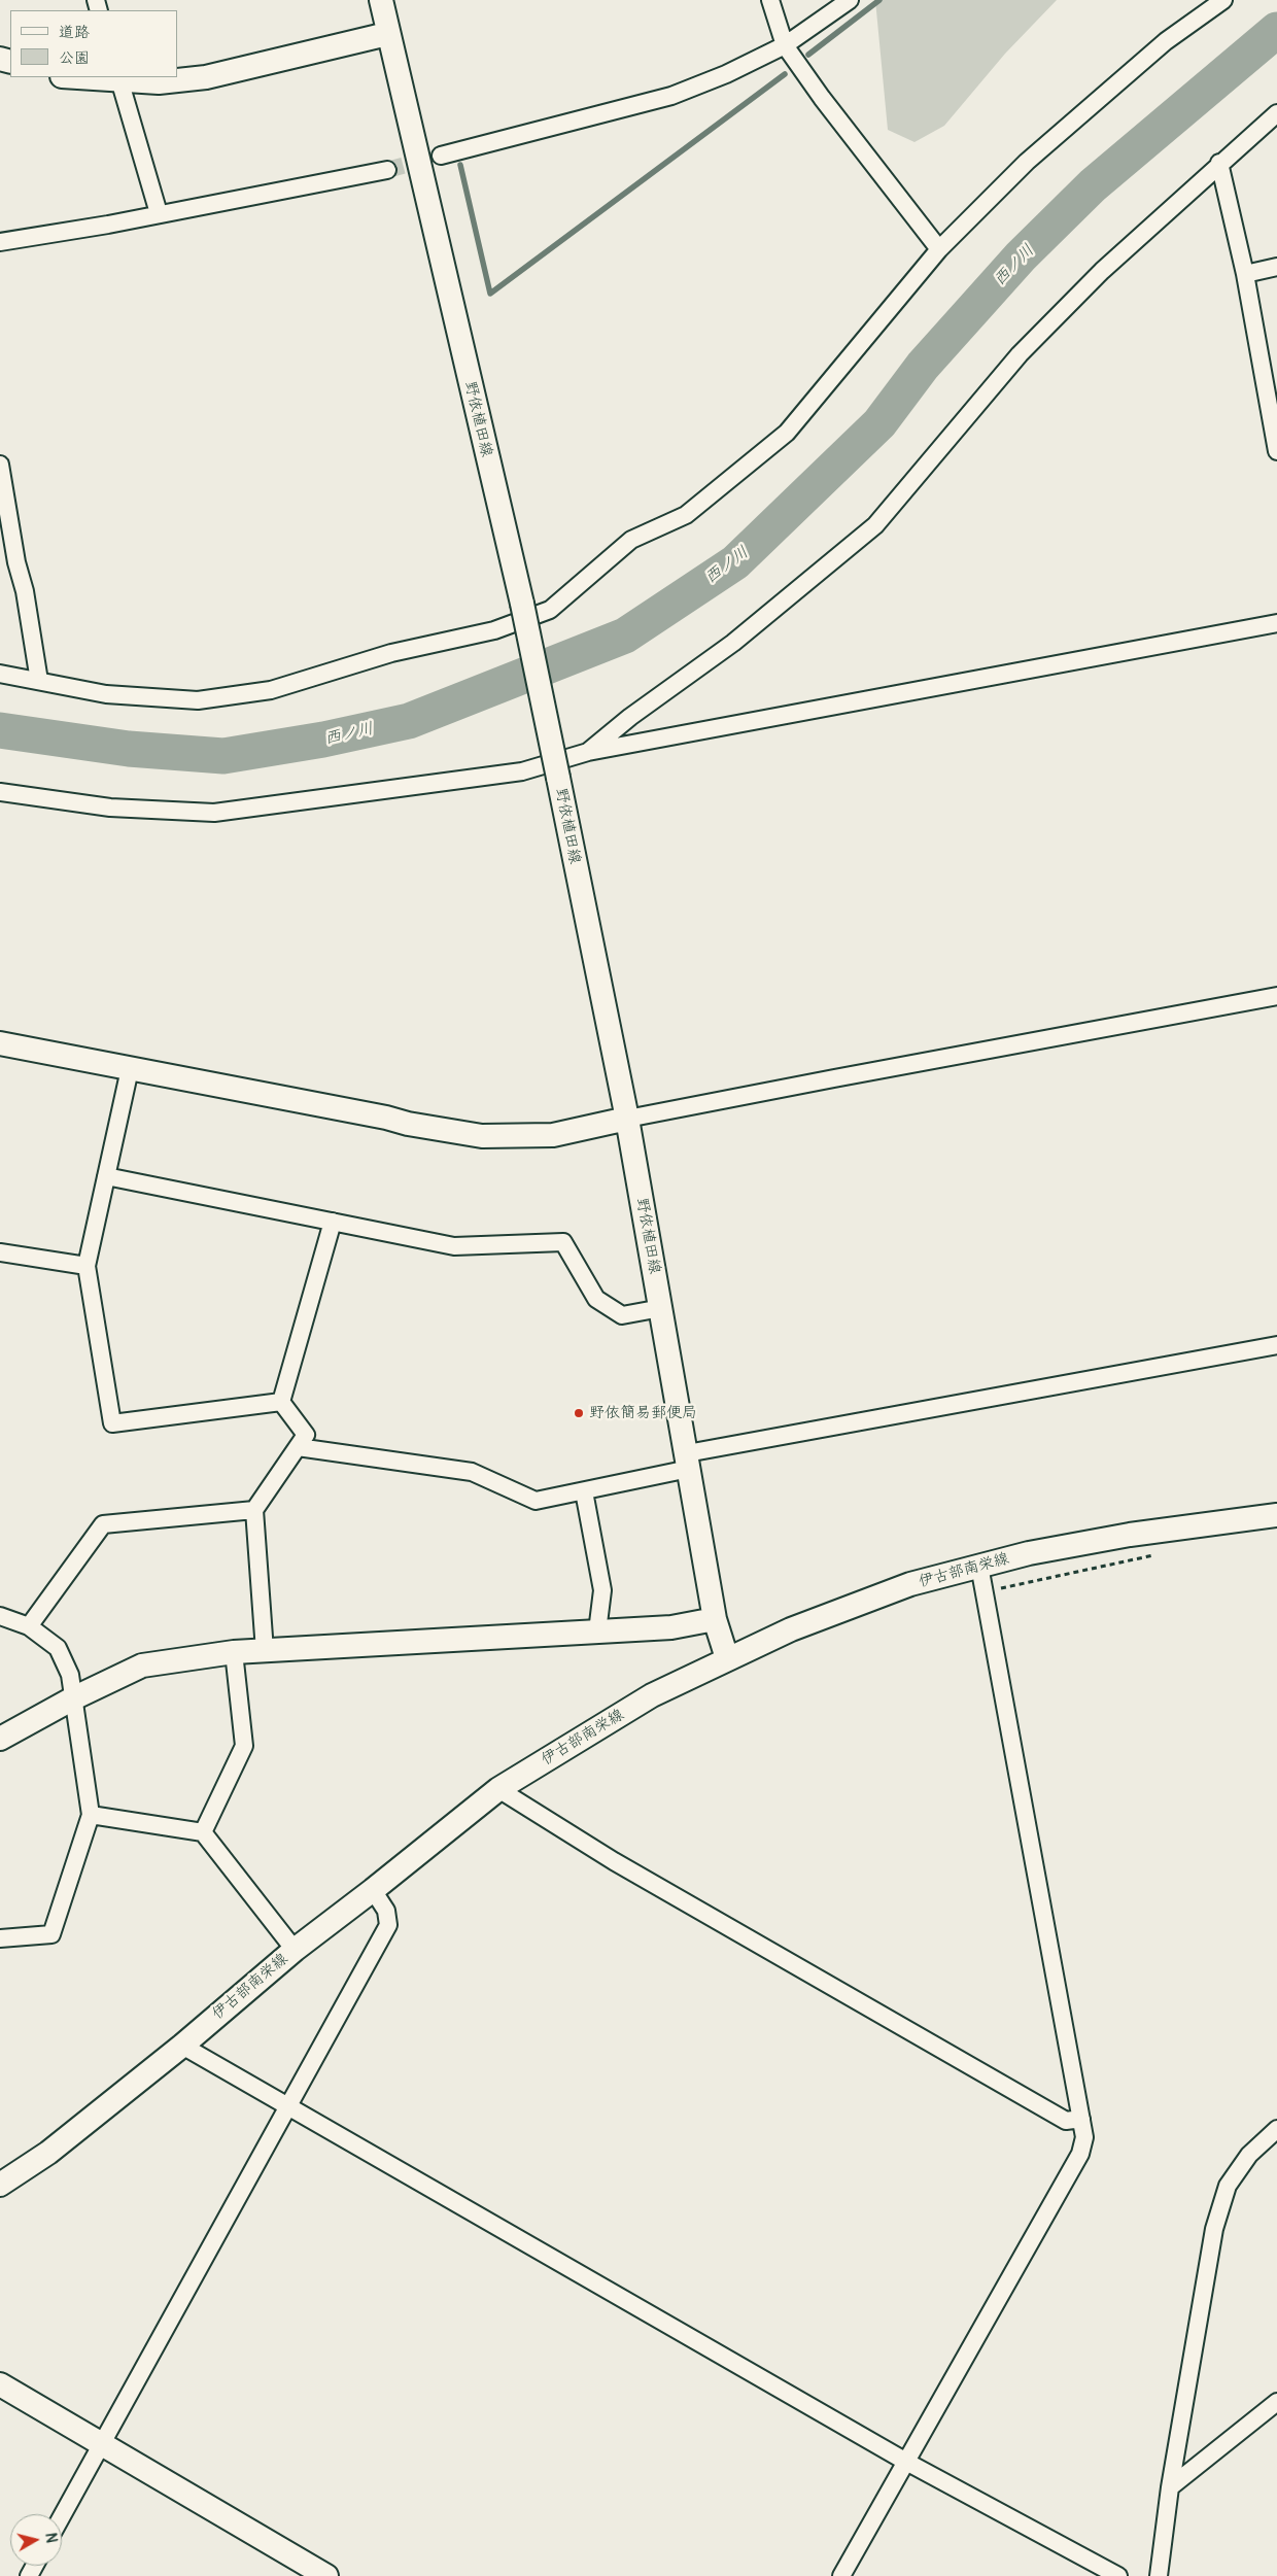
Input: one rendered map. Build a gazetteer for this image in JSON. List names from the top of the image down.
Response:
{
  "streets": {
    "main road": ["野依植田線", "伊古部南栄線"]
  },
  "crossings": [
    ["野依植田線", "伊古部南栄線"]
  ],
  "water": ["西ノ川"],
  "places": ["野依簡易郵便局"],
  "legend": ["道路", "公園"],
  "north": "right"
}
